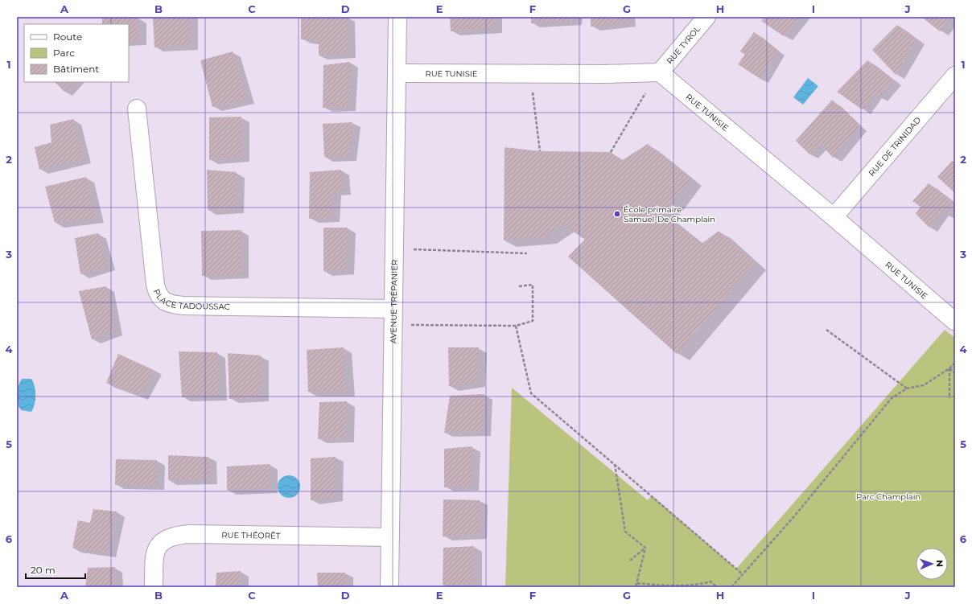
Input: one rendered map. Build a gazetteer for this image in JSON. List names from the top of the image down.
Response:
{
  "streets": {
    "street": [
      "RUE TYROL",
      "RUE TUNISIE",
      "RUE DE TRINIDAD",
      "PLACE TADOUSSAC",
      "AVENUE TRÉPANIER",
      "RUE THÉORÊT"
    ]
  },
  "crossings": [
    ["RUE TYROL", "RUE TUNISIE"],
    ["RUE TUNISIE", "RUE DE TRINIDAD"],
    ["RUE TUNISIE", "AVENUE TRÉPANIER"],
    ["PLACE TADOUSSAC", "AVENUE TRÉPANIER"],
    ["AVENUE TRÉPANIER", "RUE THÉORÊT"]
  ],
  "parks": ["Parc Champlain"],
  "places": ["École primaire Samuel-De Champlain"],
  "legend": ["Route", "Parc", "Bâtiment"],
  "scale_bar": "20 m",
  "north": "right",
  "grid": {
    "columns": [
      "A",
      "B",
      "C",
      "D",
      "E",
      "F",
      "G",
      "H",
      "I",
      "J"
    ],
    "rows": [
      "1",
      "2",
      "3",
      "4",
      "5",
      "6"
    ]
  }
}
